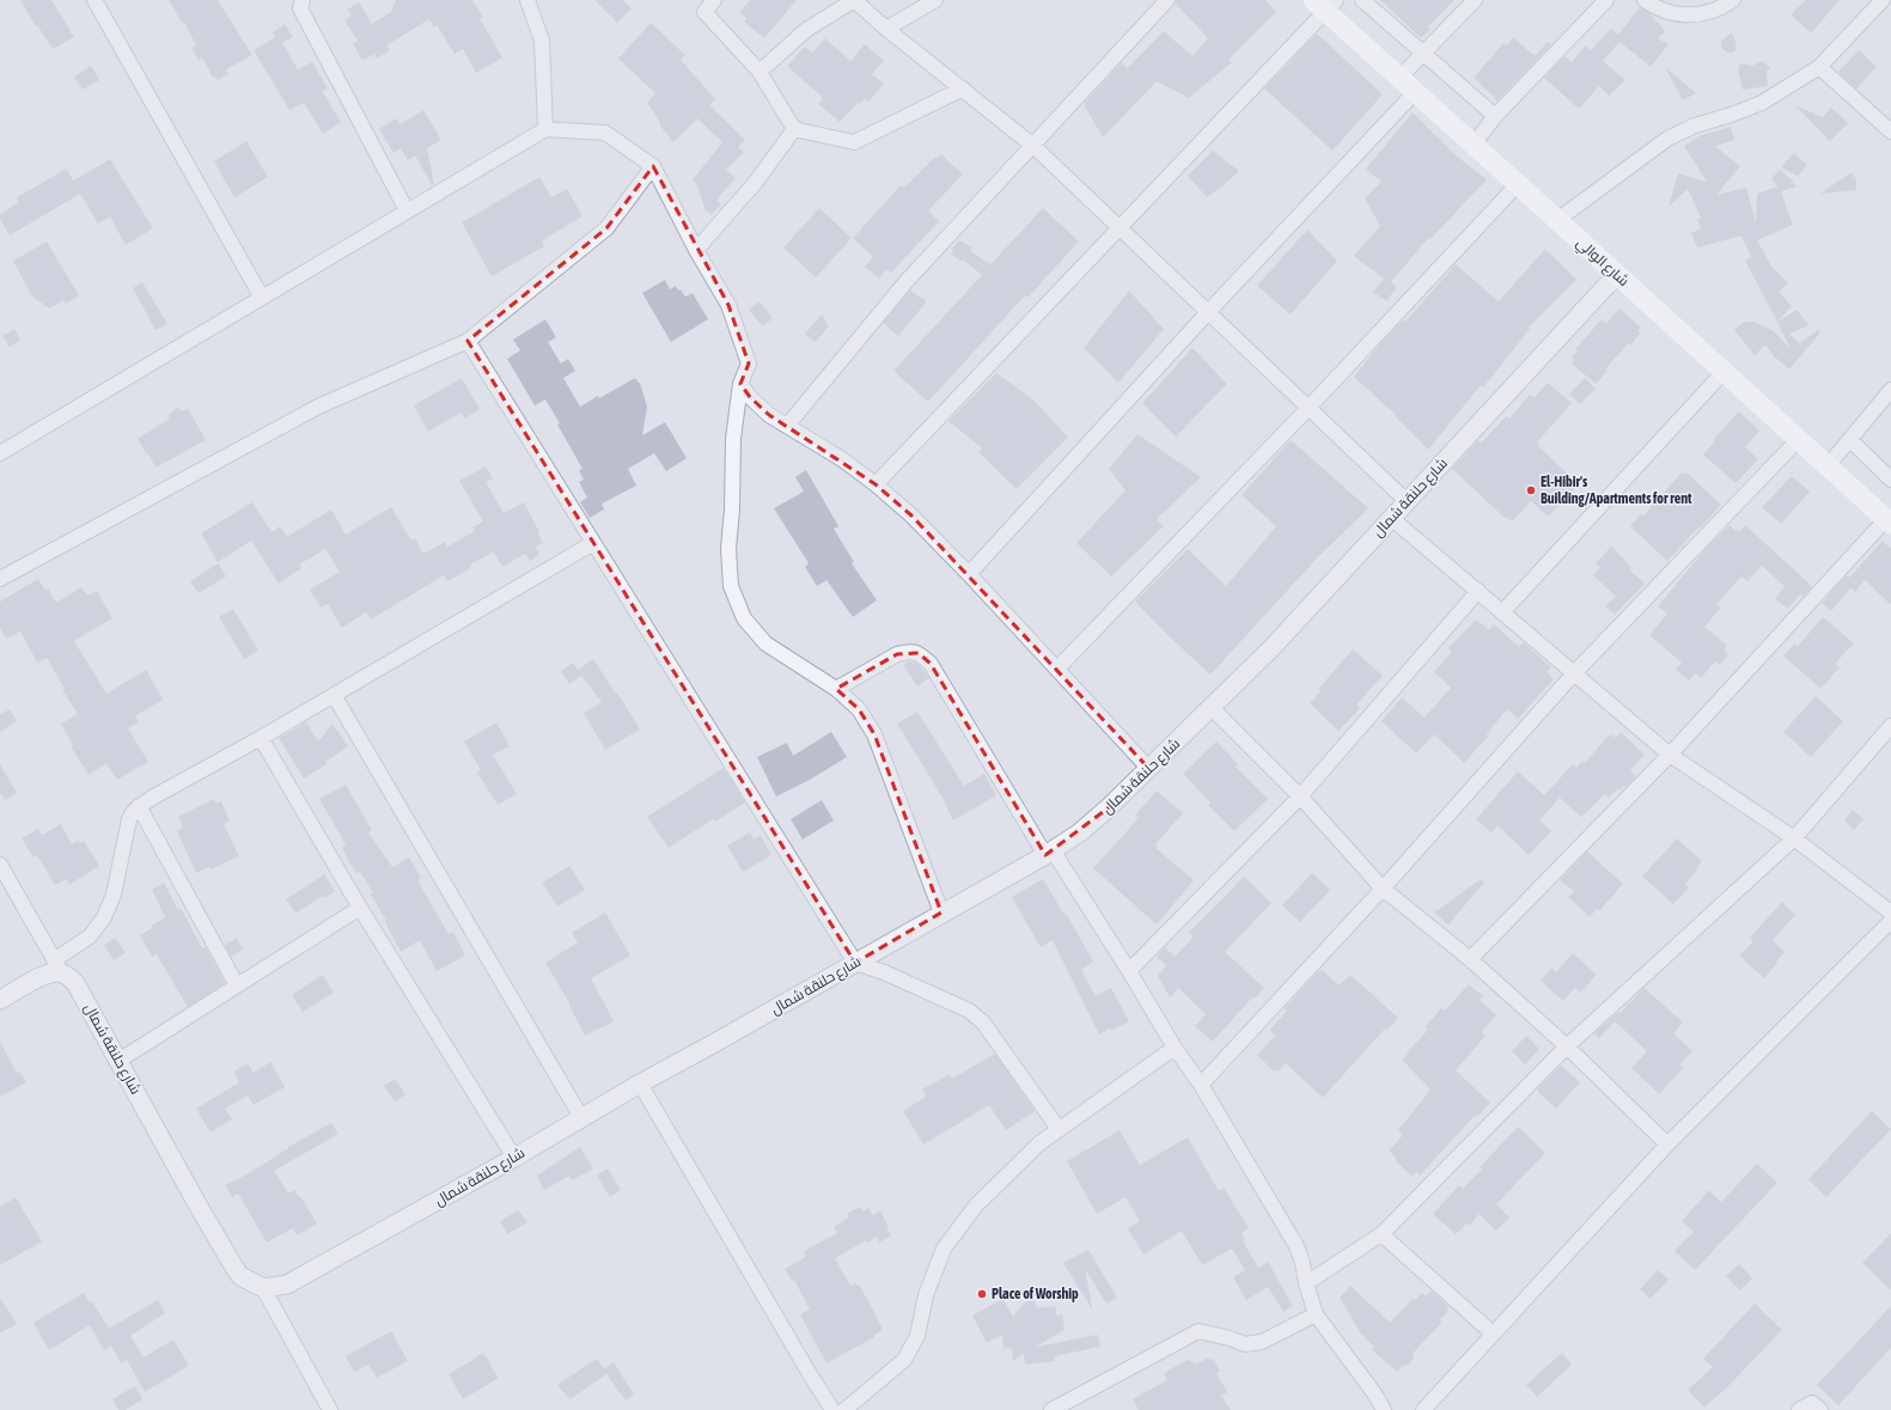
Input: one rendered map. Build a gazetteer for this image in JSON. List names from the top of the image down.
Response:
{
  "streets": {
    "main road": ["شارع الوالي"],
    "street": ["شارع حلنقة شمال"]
  },
  "crossings": [
    ["شارع الوالي", "شارع حلنقة شمال"]
  ],
  "places": ["El-Hibir's Building/Apartments for rent", "Place of Worship"]
}
